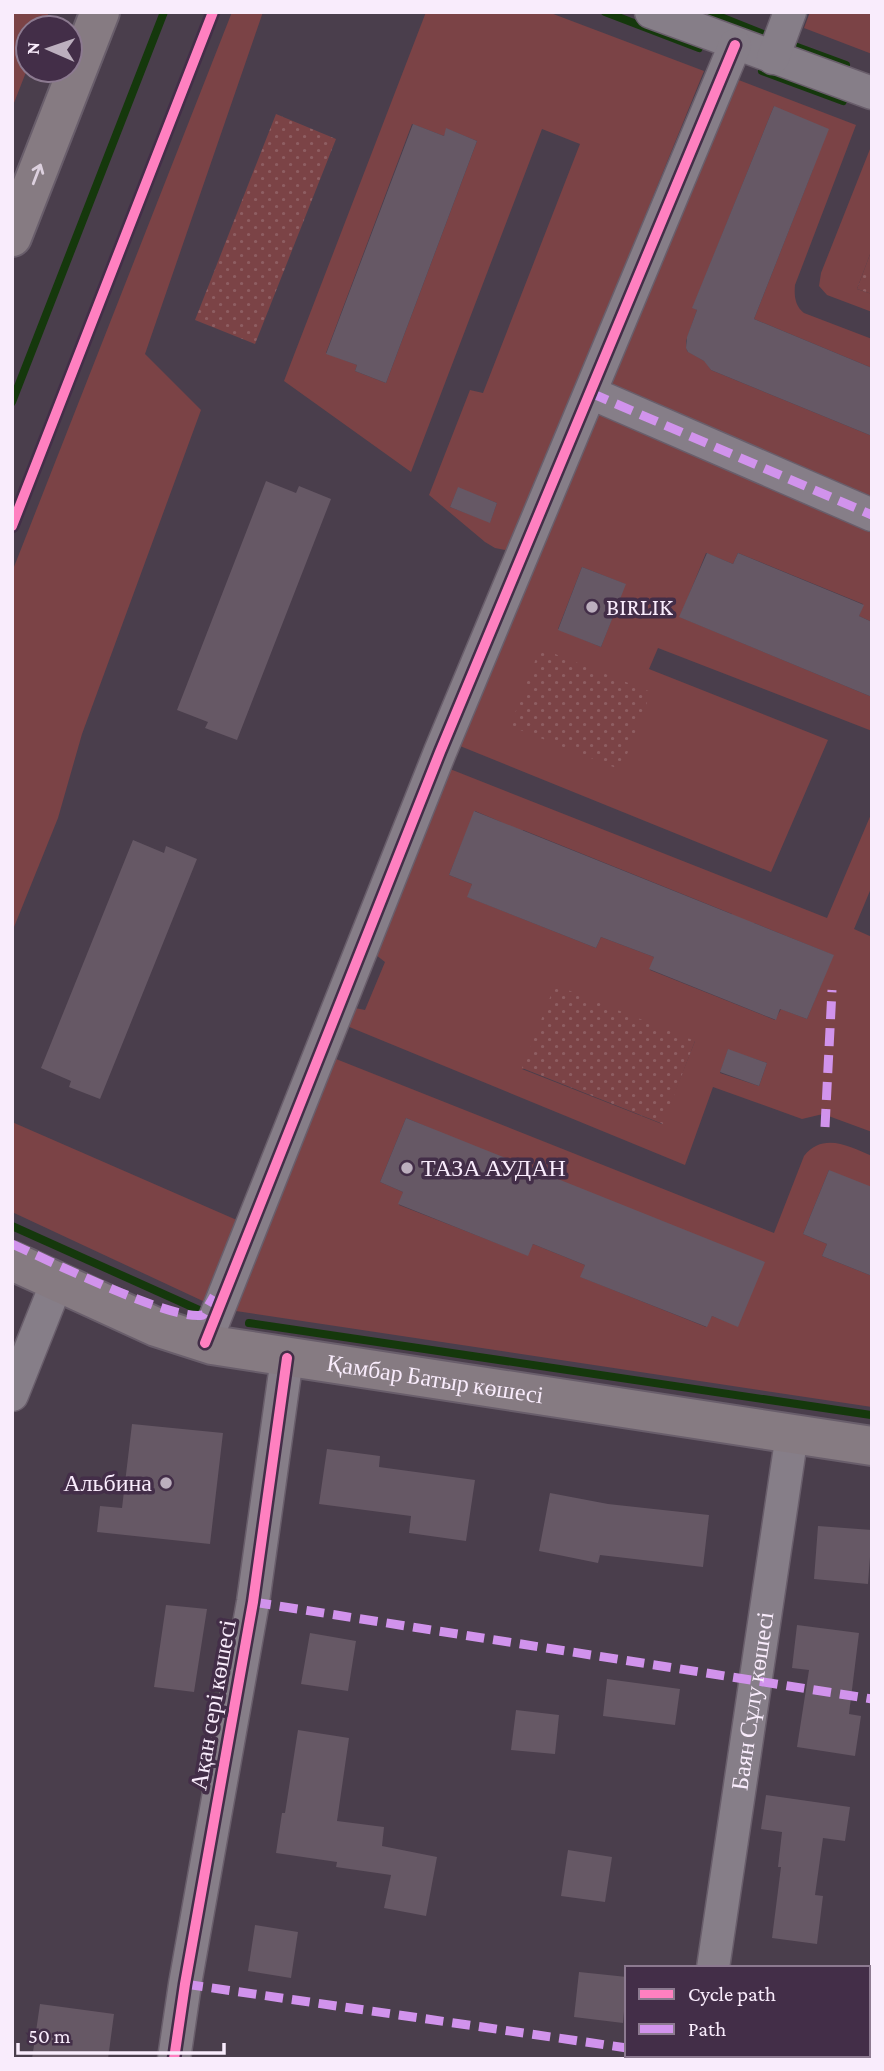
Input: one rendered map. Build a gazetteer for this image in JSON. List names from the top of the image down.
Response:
{
  "streets": {
    "main road": ["Қамбар Батыр көшесі"],
    "street": ["Баян Сұлу көшесі", "Ақан сері көшесі"]
  },
  "crossings": [
    ["Қамбар Батыр көшесі", "Баян Сұлу көшесі"],
    ["Қамбар Батыр көшесі", "Ақан сері көшесі"]
  ],
  "places": ["BIRLIK", "ТАЗА АУДАН", "Альбина"],
  "legend": ["Cycle path", "Path"],
  "scale_bar": "50 m",
  "north": "left"
}
